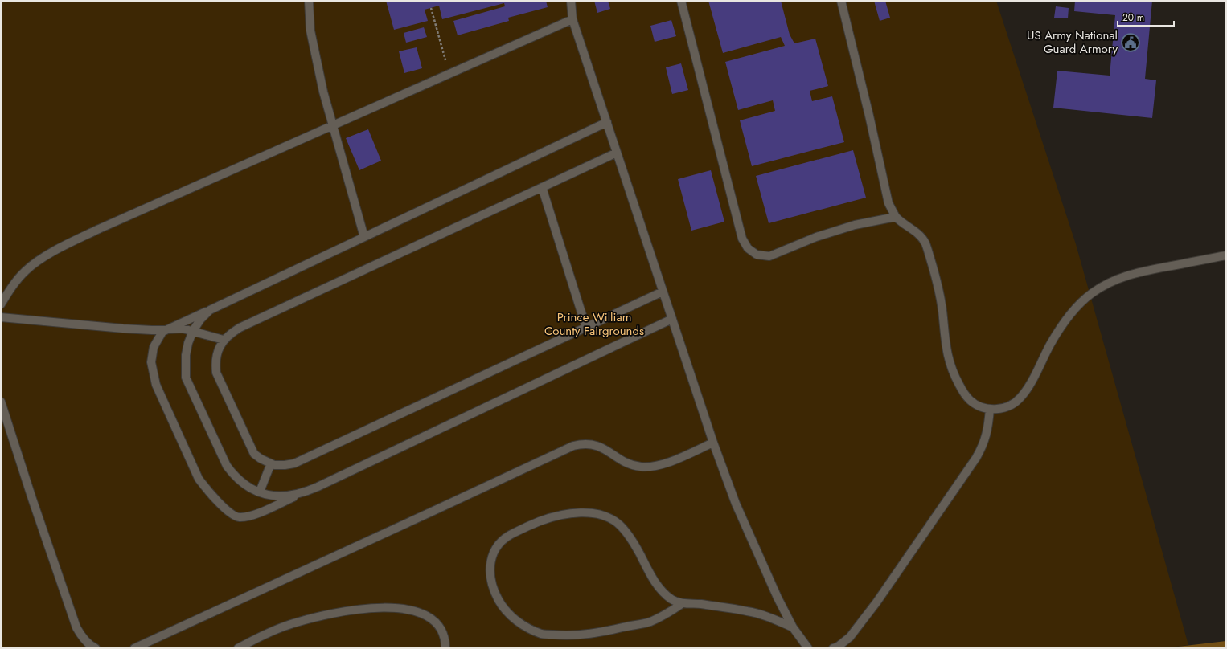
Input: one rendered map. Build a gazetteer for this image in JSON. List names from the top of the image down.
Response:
{
  "parks": ["Prince William County Fairgrounds"],
  "places": {
    "public building": ["US Army National Guard Armory"]
  },
  "scale_bar": "20 m"
}
